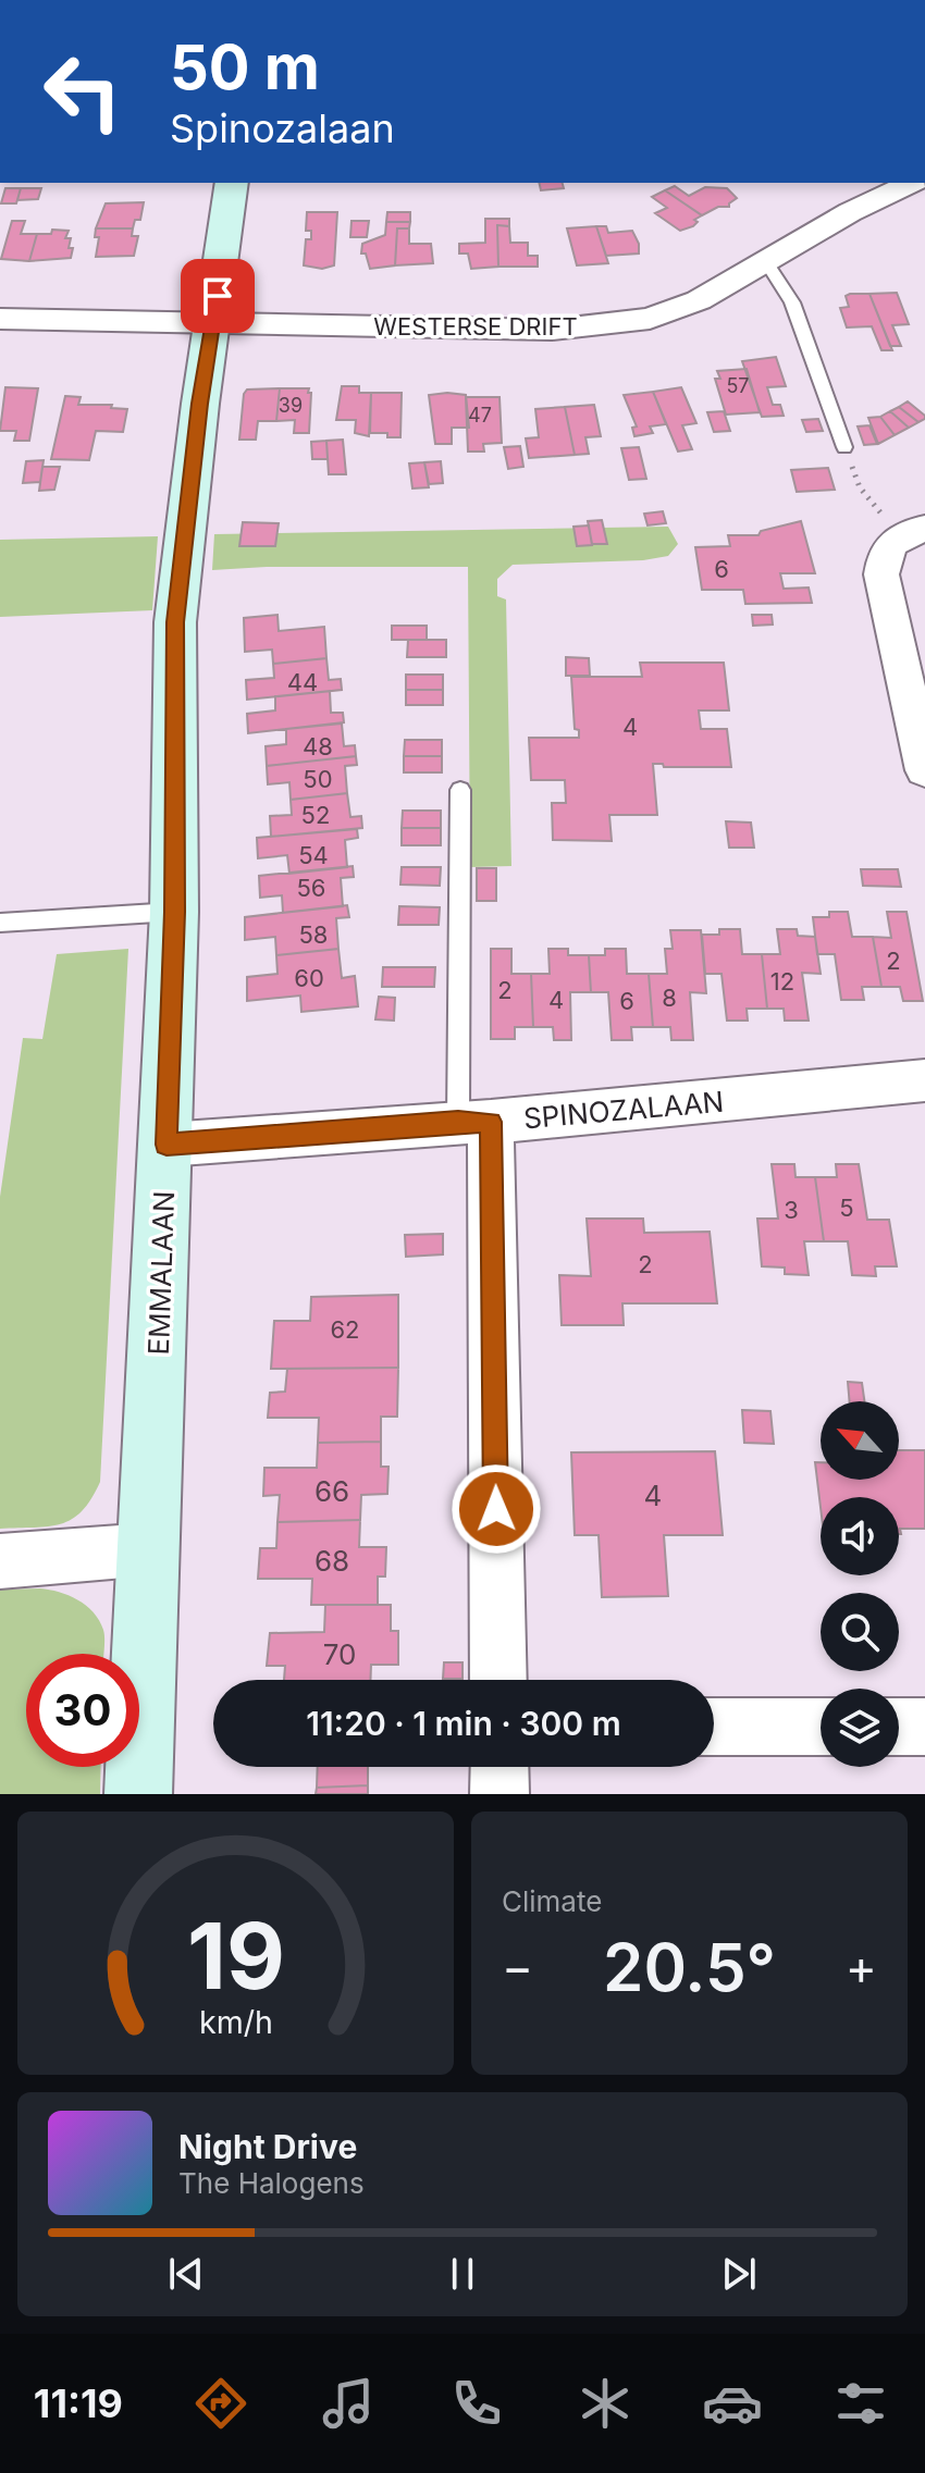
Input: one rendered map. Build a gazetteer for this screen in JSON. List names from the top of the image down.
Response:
{
  "streets": {
    "main road": ["EMMALAAN"],
    "street": ["WESTERSE DRIFT", "SPINOZALAAN"]
  },
  "crossings": [
    ["WESTERSE DRIFT", "EMMALAAN"],
    ["SPINOZALAAN", "EMMALAAN"]
  ],
  "house_numbers": [
    "57",
    "39",
    "47",
    "6",
    "44",
    "4",
    "48",
    "50",
    "52",
    "54",
    "56",
    "58",
    "2",
    "60",
    "12",
    "2",
    "8",
    "4",
    "6",
    "5",
    "3",
    "2",
    "62",
    "66",
    "4",
    "68",
    "70"
  ],
  "north": "top left",
  "page": {
    "turn": ["50 m", "Spinozalaan"],
    "limit": "30",
    "trip": "11:20 · 1 min · 300 m",
    "tile": "Climate",
    "heat": ["−", "20.5°", "+"],
    "song": ["Night Drive", "The Halogens"],
    "tabs": "11:19",
    "gauge": ["19", "km/h"]
  }
}
